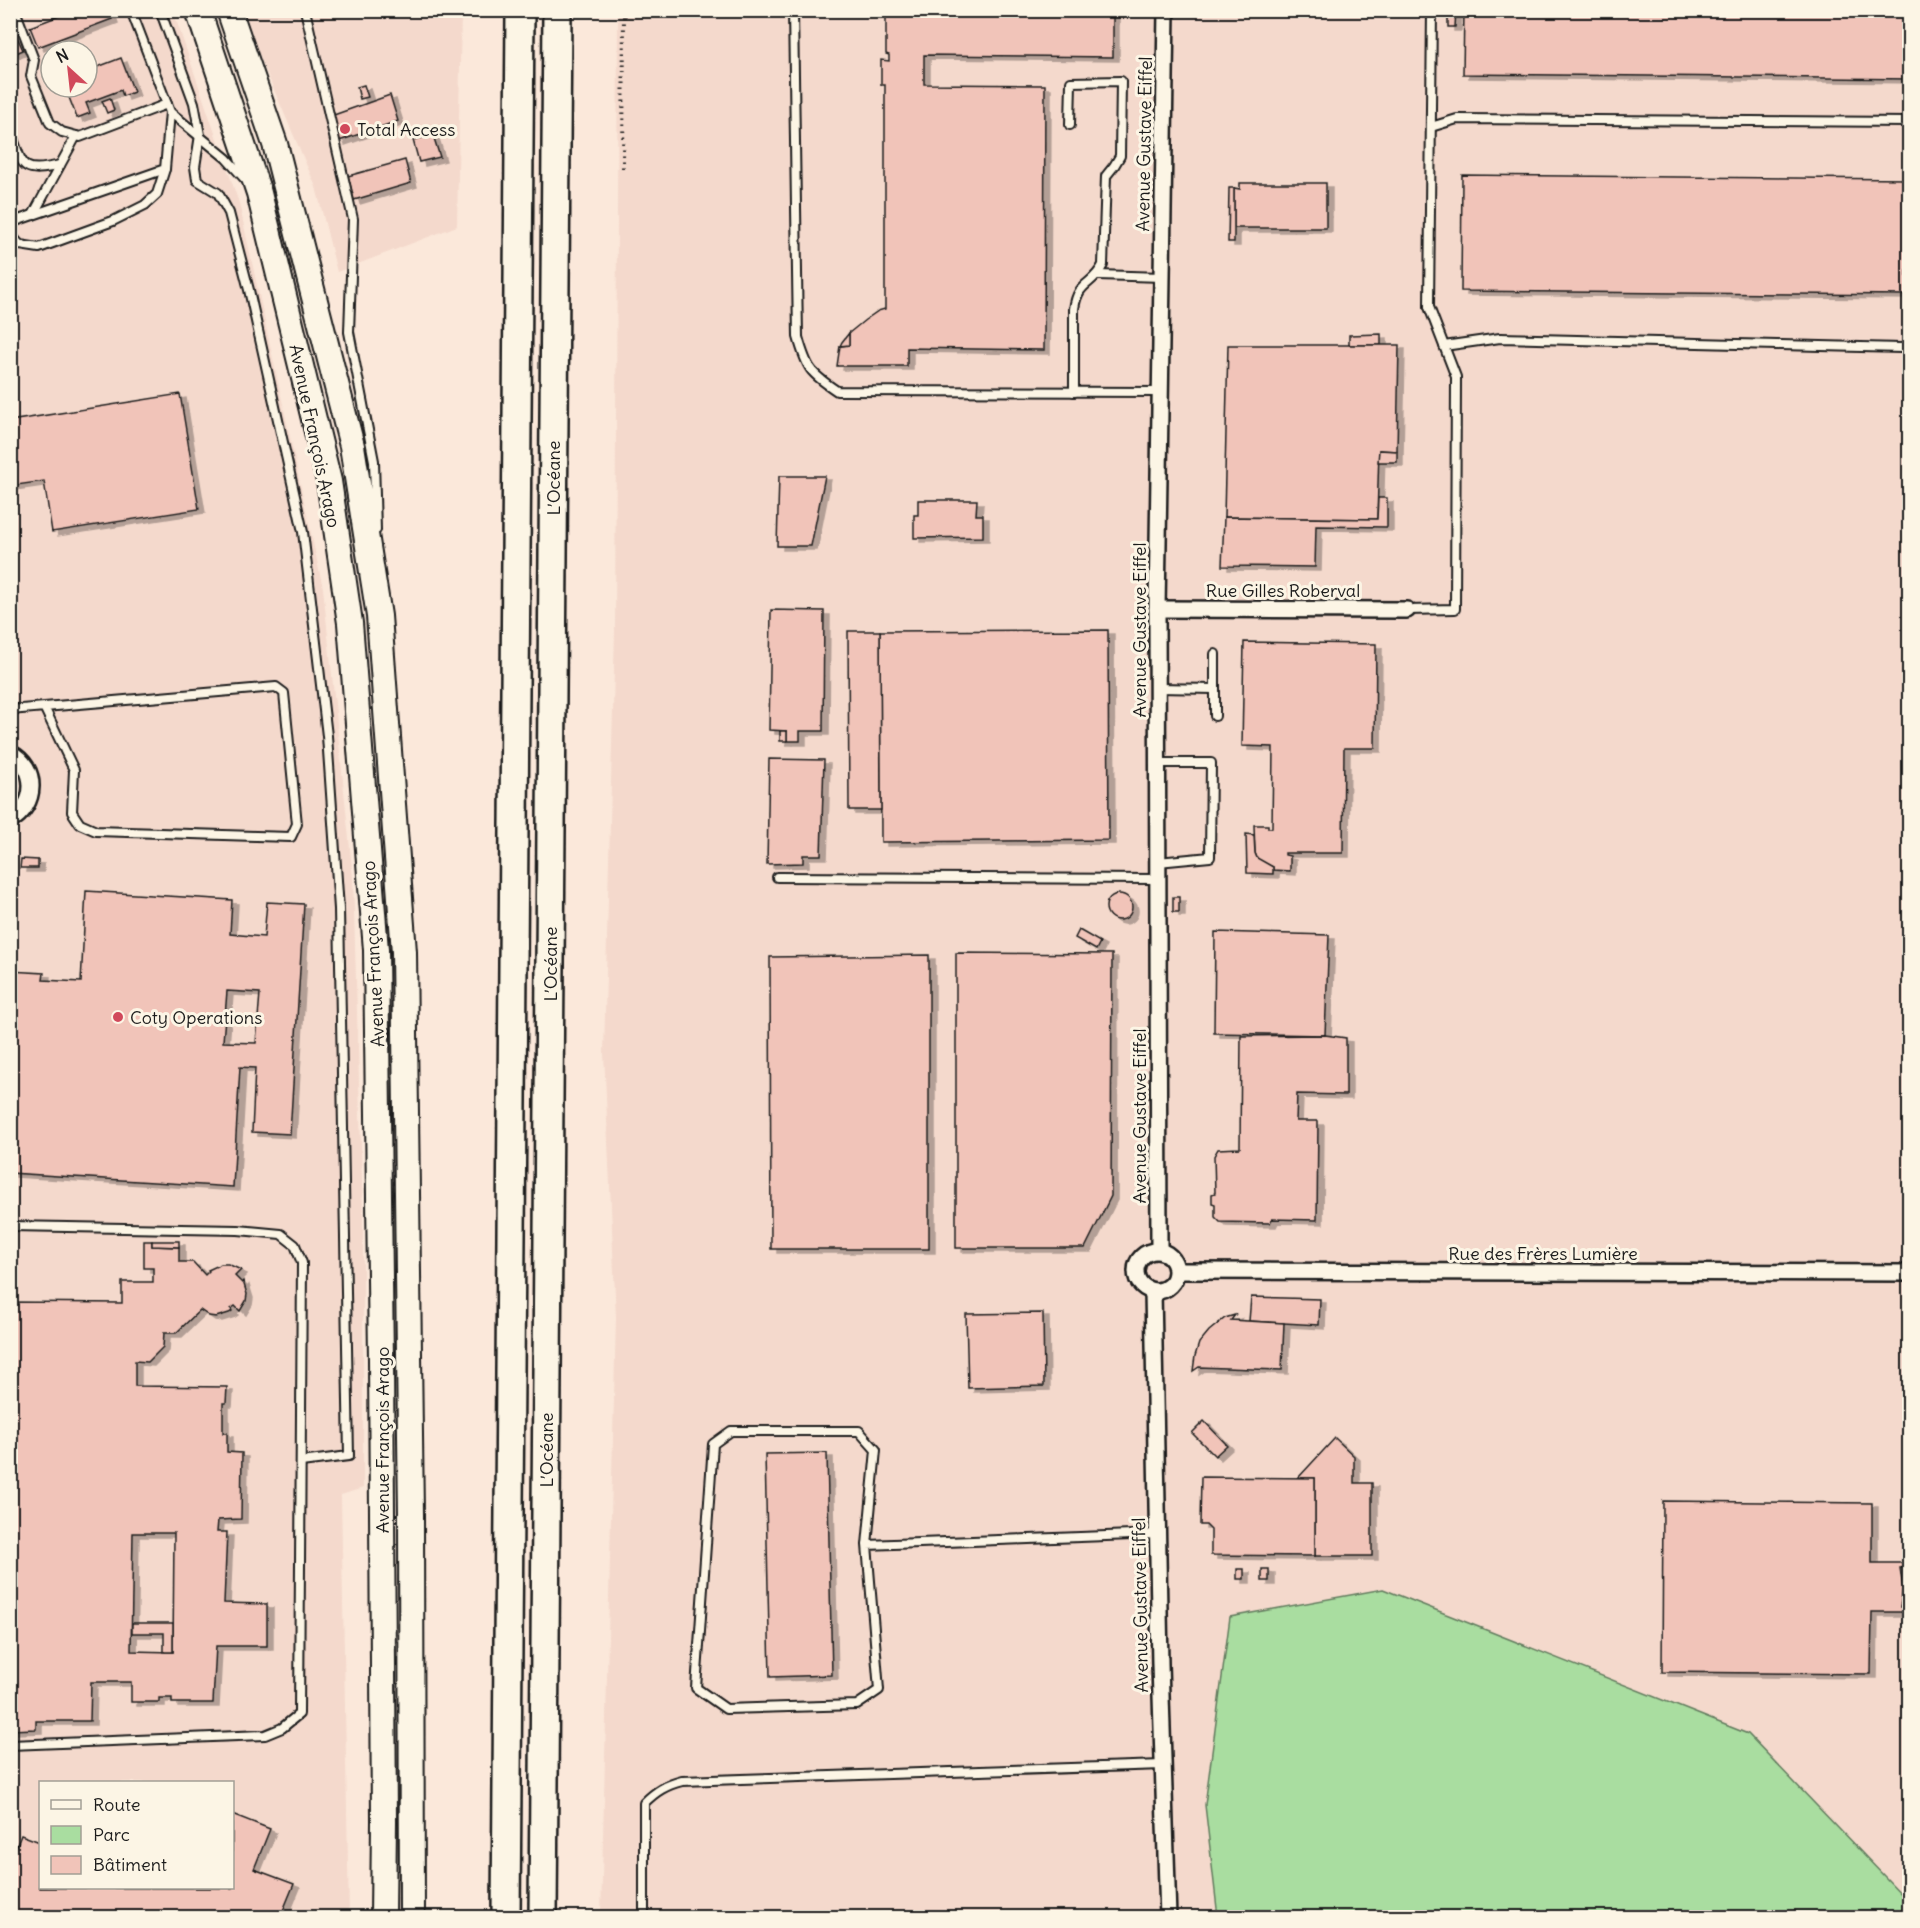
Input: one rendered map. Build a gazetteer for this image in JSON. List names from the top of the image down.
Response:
{
  "streets": {
    "highway": ["L’Océane"],
    "main road": ["Avenue François Arago"],
    "street": ["Avenue Gustave Eiffel", "Rue Gilles Roberval", "Rue des Frères Lumière"]
  },
  "crossings": [
    ["Avenue Gustave Eiffel", "Rue Gilles Roberval"],
    ["Avenue Gustave Eiffel", "Rue des Frères Lumière"]
  ],
  "places": ["Total Access", "Coty Operations"],
  "legend": ["Route", "Parc", "Bâtiment"],
  "north": "top left"
}
